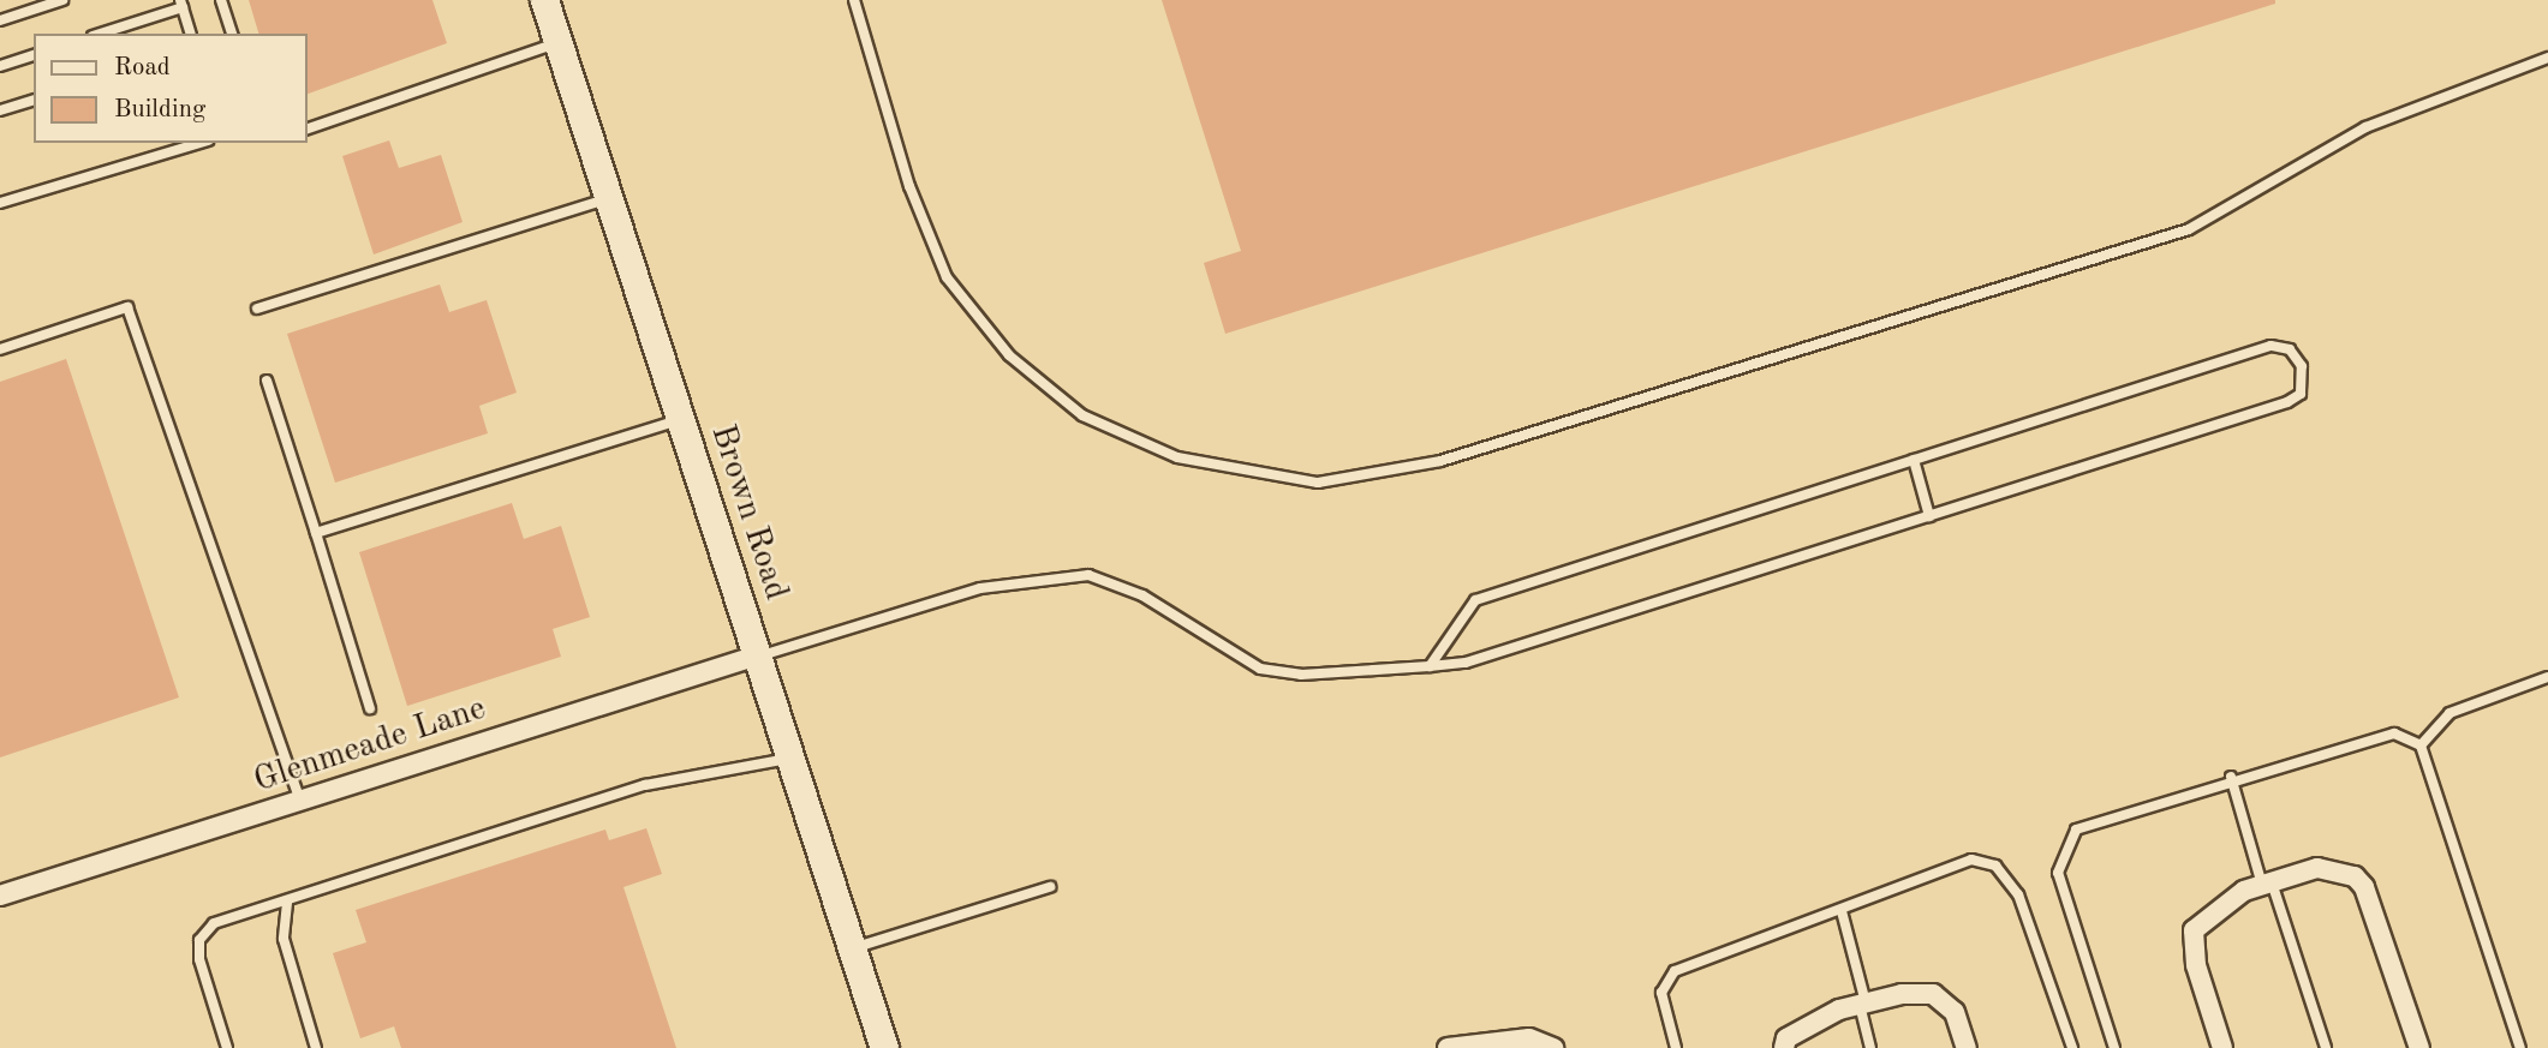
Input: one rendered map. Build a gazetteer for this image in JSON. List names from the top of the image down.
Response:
{
  "streets": {
    "main road": ["Brown Road"],
    "street": ["Glenmeade Lane"]
  },
  "crossings": [
    ["Brown Road", "Glenmeade Lane"]
  ],
  "legend": ["Road", "Building"]
}
